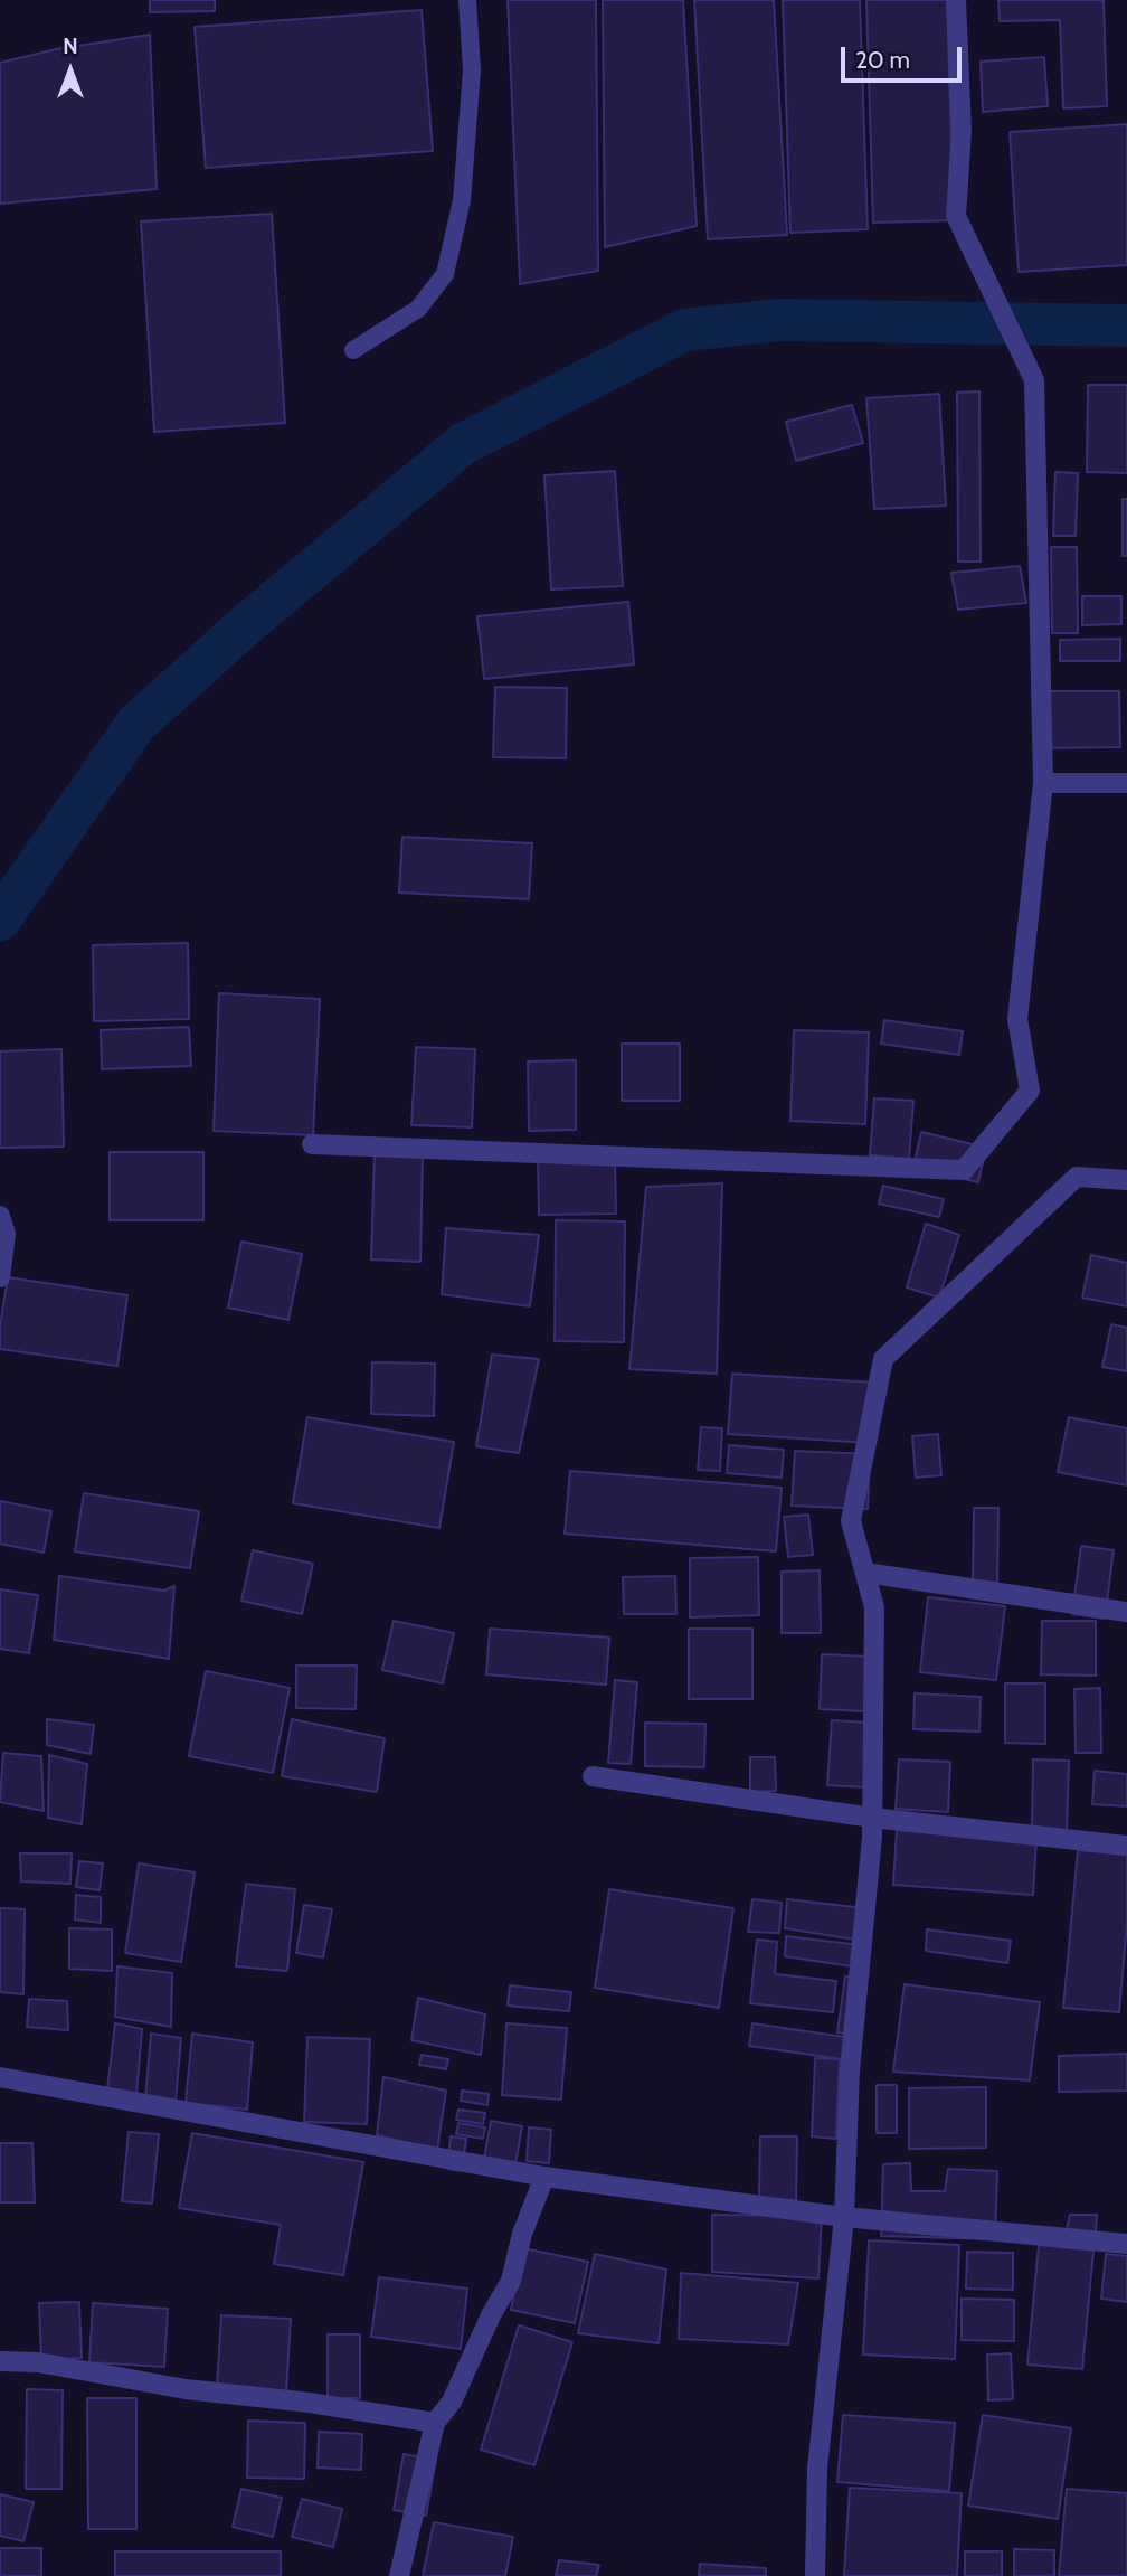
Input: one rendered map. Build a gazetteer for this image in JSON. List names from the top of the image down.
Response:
{
  "scale_bar": "20 m",
  "north": "top"
}
